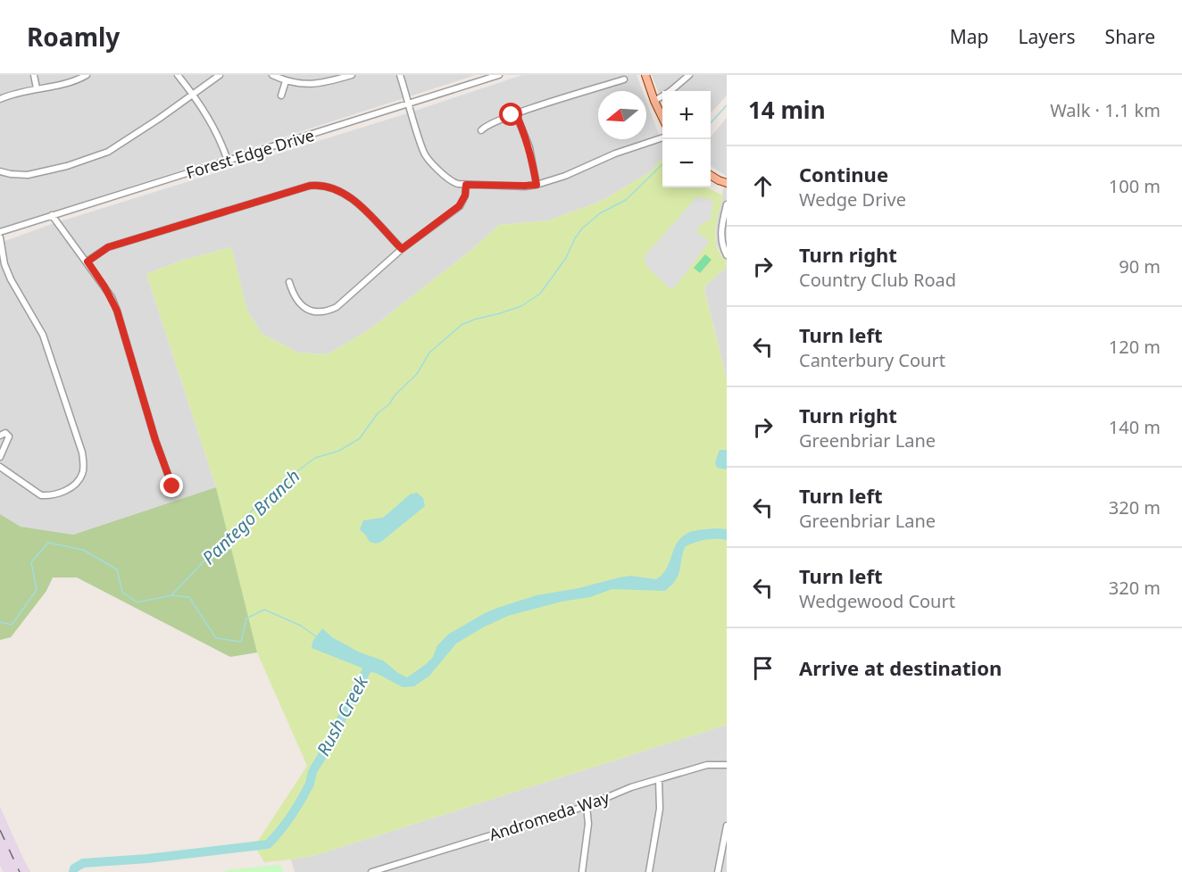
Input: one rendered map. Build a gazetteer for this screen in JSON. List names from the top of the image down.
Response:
{
  "streets": {
    "street": ["Forest Edge Drive", "Andromeda Way"]
  },
  "water": ["Pantego Branch", "Rush Creek"],
  "north": "left",
  "page": {
    "header": "Roamly",
    "nav": ["Map", "Layers", "Share"],
    "heading": ["14 min", "Walk · 1.1 km"],
    "map_buttons": ["+", "−"],
    "list": [
      ["Continue", "Wedge Drive", "100 m"],
      ["Turn right", "Country Club Road", "90 m"],
      ["Turn left", "Canterbury Court", "120 m"],
      ["Turn right", "Greenbriar Lane", "140 m"],
      ["Turn left", "Greenbriar Lane", "320 m"],
      ["Turn left", "Wedgewood Court", "320 m"],
      "Arrive at destination"
    ]
  }
}
